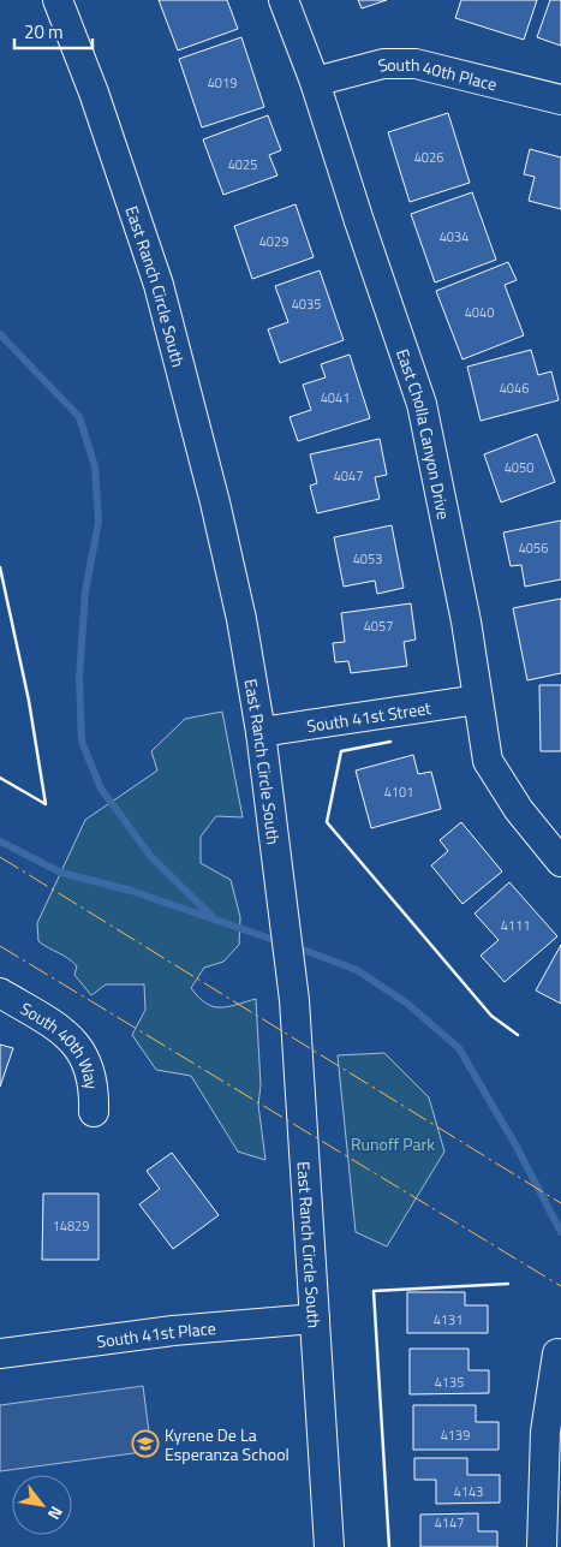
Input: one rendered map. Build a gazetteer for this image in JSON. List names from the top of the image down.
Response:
{
  "streets": {
    "street": [
      "South 40th Place",
      "East Ranch Circle South",
      "East Cholla Canyon Drive",
      "South 41st Street",
      "South 40th Way",
      "South 41st Place"
    ]
  },
  "crossings": [
    ["South 40th Place", "East Cholla Canyon Drive"],
    ["East Ranch Circle South", "South 41st Street"],
    ["East Ranch Circle South", "South 41st Place"],
    ["East Cholla Canyon Drive", "South 41st Street"]
  ],
  "parks": ["Runoff Park"],
  "places": {
    "school or university": ["Kyrene De La Esperanza School"]
  },
  "house_numbers": [
    "4019",
    "4026",
    "4025",
    "4034",
    "4029",
    "4035",
    "4040",
    "4046",
    "4041",
    "4050",
    "4047",
    "4056",
    "4053",
    "4057",
    "4101",
    "4111",
    "14829",
    "4131",
    "4135",
    "4139",
    "4143",
    "4147"
  ],
  "scale_bar": "20 m",
  "north": "bottom right"
}
